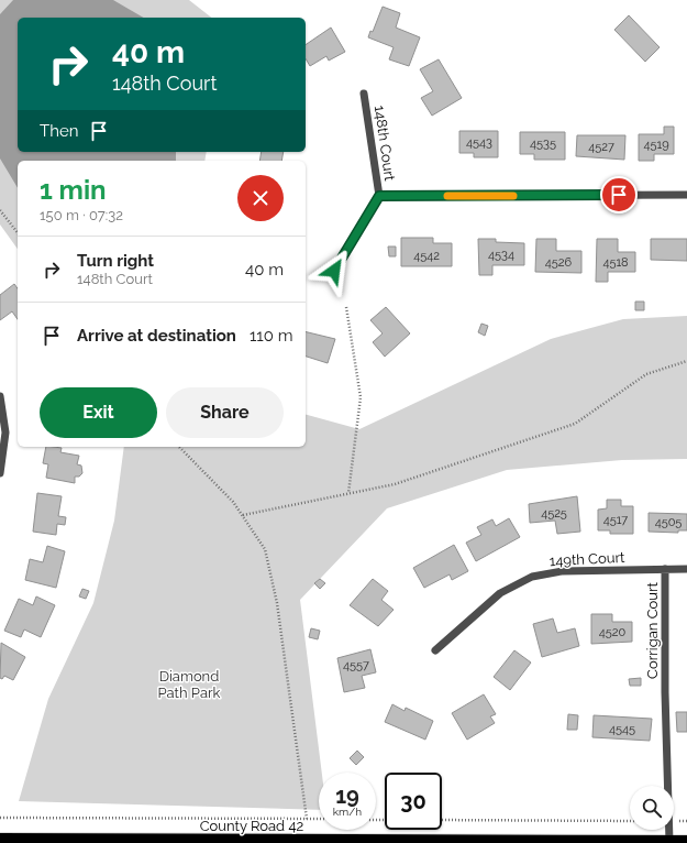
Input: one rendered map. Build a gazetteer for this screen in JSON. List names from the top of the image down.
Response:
{
  "streets": {
    "highway": ["County Road 42"],
    "street": ["148th Court", "149th Court", "Corrigan Court"]
  },
  "crossings": [
    ["149th Court", "Corrigan Court"],
    ["Corrigan Court", "County Road 42"]
  ],
  "parks": ["Diamond Path Park"],
  "house_numbers": [
    "4543",
    "4535",
    "4519",
    "4527",
    "4534",
    "4542",
    "4526",
    "4518",
    "4525",
    "4517",
    "4505",
    "4520",
    "4557",
    "4545"
  ],
  "page": {
    "turn": ["40 m", "148th Court"],
    "then": "Then",
    "heading": ["1 min", "150 m · 07:32"],
    "list": [
      {
        "name": "Turn right",
        "note": "148th Court",
        "value": "40 m"
      },
      {
        "name": "Arrive at destination",
        "value": "110 m"
      }
    ],
    "buttons": ["Exit", "Share"],
    "speed": "19 km/h",
    "limit": "30"
  }
}
